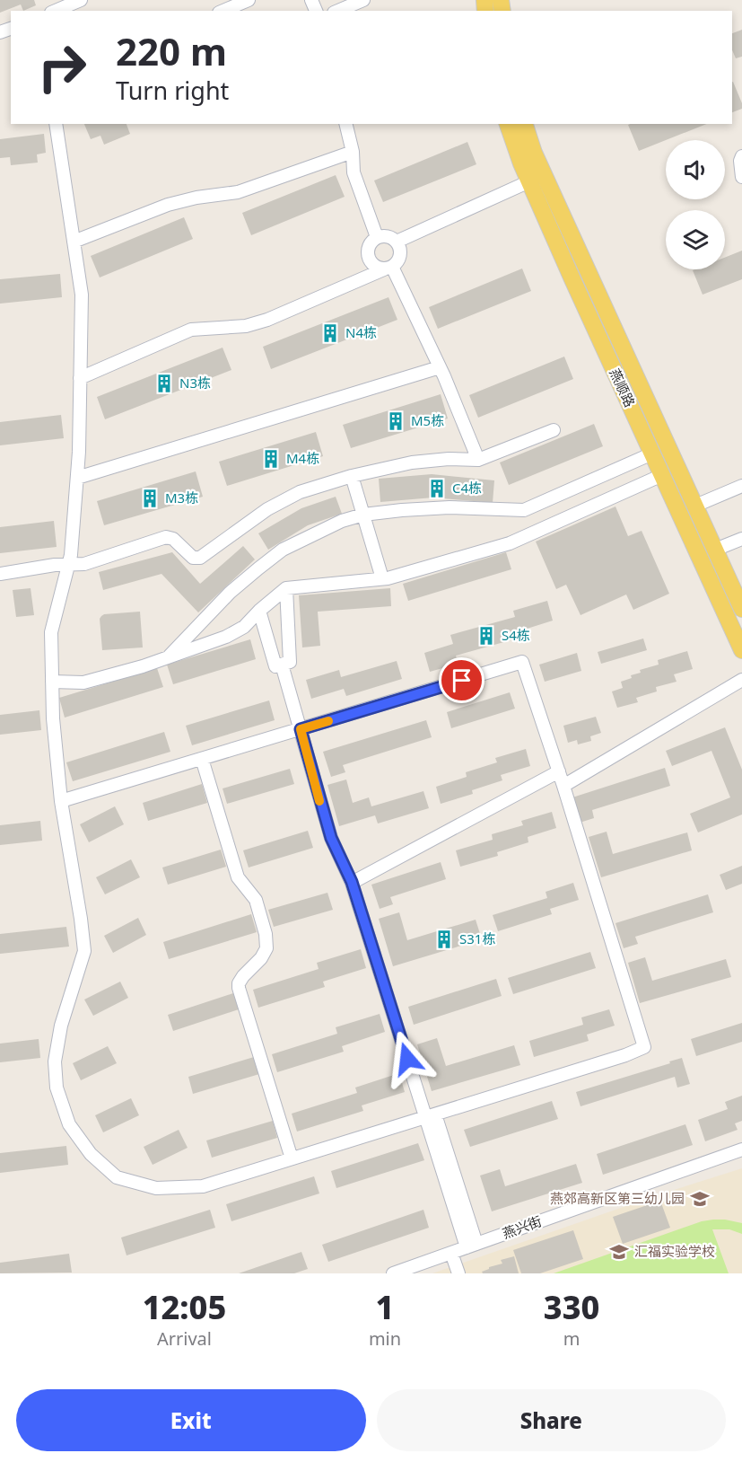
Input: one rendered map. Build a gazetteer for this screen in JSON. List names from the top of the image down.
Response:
{
  "streets": {
    "main road": ["燕顺路"],
    "street": ["燕兴街"]
  },
  "places": {
    "building": [
      "N4栋",
      "N3栋",
      "M5栋",
      "M4栋",
      "C4栋",
      "M3栋",
      "S4栋",
      "S31栋"
    ],
    "school or university": ["燕郊高新区第三幼儿园", "汇福实验学校"]
  },
  "page": {
    "turn": ["220 m", "Turn right"],
    "eta": [
      "12:05",
      "Arrival",
      "1",
      "min",
      "330",
      "m"
    ],
    "buttons": ["Exit", "Share"]
  }
}
